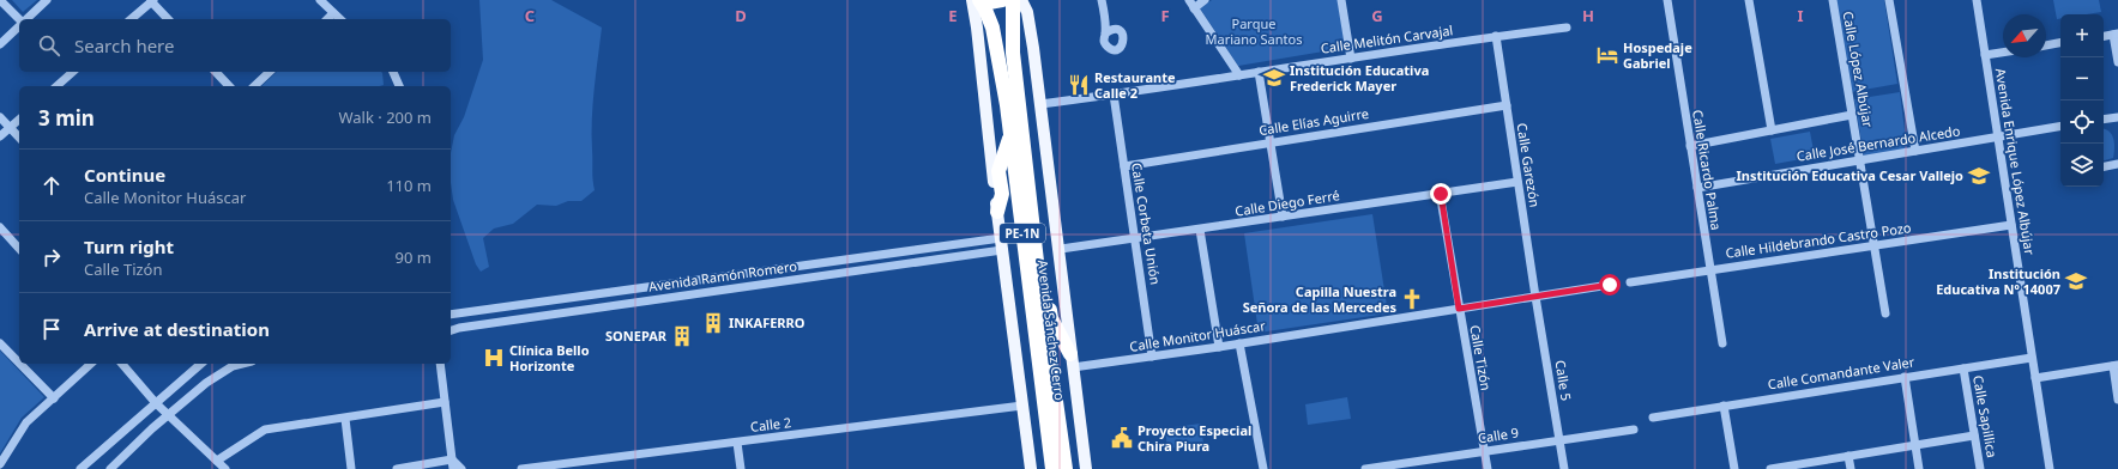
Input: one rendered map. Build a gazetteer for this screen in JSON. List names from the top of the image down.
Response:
{
  "streets": {
    "highway": ["PE-1N", "Avenida Sánchez Cerro"],
    "street": [
      "Calle Melitón Carvajal",
      "Calle López Albújar",
      "Calle Elías Aguirre",
      "Calle José Bernardo Alcedo",
      "Avenida Enrique López Albújar",
      "Calle Garezón",
      "Calle Ricardo Palma",
      "Calle Diego Ferré",
      "Calle Corbeta Unión",
      "Calle Hildebrando Castro Pozo",
      "Avenida Ramón Romero",
      "Calle Monitor Huáscar",
      "Calle Tizón",
      "Calle Comandante Valer",
      "Calle 5",
      "Calle Sapillica",
      "Calle 2",
      "Calle 9"
    ]
  },
  "crossings": [
    ["Calle Melitón Carvajal", "Calle Garezón"],
    ["Calle Melitón Carvajal", "Calle Corbeta Unión"],
    ["Calle Melitón Carvajal", "Avenida Sánchez Cerro"],
    ["Calle López Albújar", "Calle José Bernardo Alcedo"],
    ["Calle López Albújar", "Calle Hildebrando Castro Pozo"],
    ["Calle Elías Aguirre", "Calle Garezón"],
    ["Calle Elías Aguirre", "Calle Corbeta Unión"],
    ["Calle José Bernardo Alcedo", "Avenida Enrique López Albújar"],
    ["Calle José Bernardo Alcedo", "Calle Ricardo Palma"],
    ["Avenida Enrique López Albújar", "Calle Hildebrando Castro Pozo"],
    ["Avenida Enrique López Albújar", "Calle Comandante Valer"],
    ["Calle Garezón", "Calle Diego Ferré"],
    ["Calle Garezón", "Calle Monitor Huáscar"],
    ["Calle Garezón", "Calle 5"],
    ["Calle Ricardo Palma", "Calle Hildebrando Castro Pozo"],
    ["Calle Diego Ferré", "Calle Corbeta Unión"],
    ["Calle Diego Ferré", "Avenida Sánchez Cerro"],
    ["Calle Diego Ferré", "Calle Tizón"],
    ["Calle Corbeta Unión", "Calle Monitor Huáscar"],
    ["PE-1N", "Avenida Sánchez Cerro"],
    ["Avenida Sánchez Cerro", "Calle Monitor Huáscar"],
    ["Calle Monitor Huáscar", "Calle Tizón"],
    ["Calle Monitor Huáscar", "Calle 5"],
    ["Calle Tizón", "Calle 9"],
    ["Calle Comandante Valer", "Calle Sapillica"],
    ["Calle 5", "Calle 9"]
  ],
  "parks": ["Parque Mariano Santos"],
  "places": {
    "hotel": ["Hospedaje Gabriel"],
    "school or university": ["Institución Educativa Frederick Mayer", "Institución Educativa Cesar Vallejo", "Institución Educativa Nº 14007"],
    "restaurant": ["Restaurante Calle 2"],
    "church": ["Capilla Nuestra Señora de las Mercedes"],
    "building": ["INKAFERRO", "SONEPAR"],
    "hospital": ["Clínica Bello Horizonte"],
    "public building": ["Proyecto Especial Chira Piura"]
  },
  "north": "bottom left",
  "page": {
    "map_buttons": ["+", "−"],
    "search": "Search here",
    "heading": ["3 min", "Walk · 200 m"],
    "list": [
      ["Continue", "Calle Monitor Huáscar", "110 m"],
      ["Turn right", "Calle Tizón", "90 m"],
      "Arrive at destination"
    ]
  },
  "grid": {
    "columns": [
      "C",
      "D",
      "E",
      "F",
      "G",
      "H",
      "I"
    ]
  }
}
